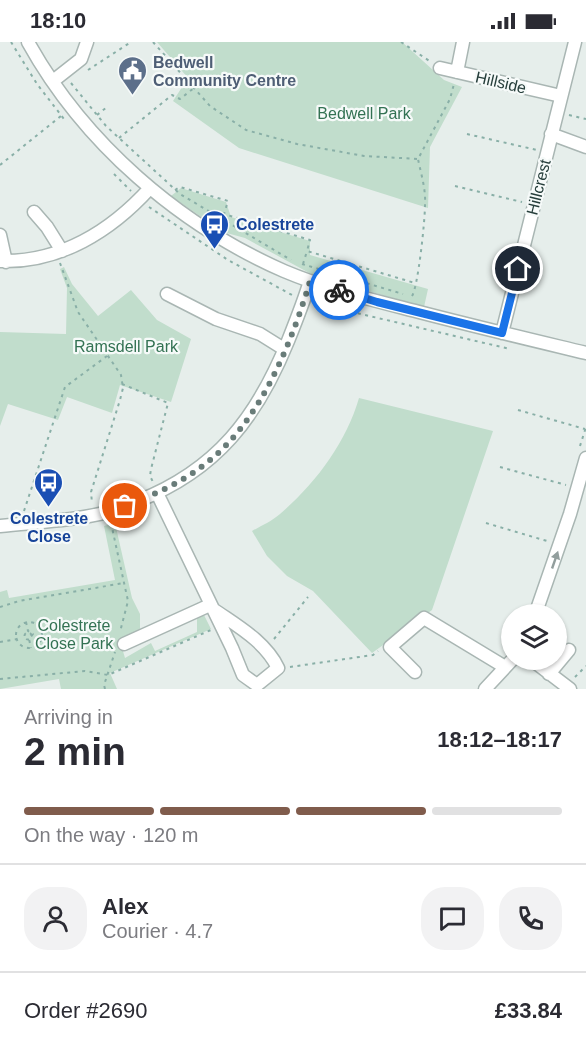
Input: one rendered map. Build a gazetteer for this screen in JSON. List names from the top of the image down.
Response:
{
  "streets": {
    "street": ["Hillside", "Hillcrest"]
  },
  "crossings": [
    ["Hillside", "Hillcrest"]
  ],
  "parks": ["Bedwell Park", "Ramsdell Park", "Colestrete Close Park"],
  "places": {
    "public building": ["Bedwell Community Centre"],
    "bus stop": ["Colestrete", "Colestrete Close"]
  },
  "page": {
    "status": "18:10",
    "heading": ["2 min", "Arriving in", "18:12–18:17"],
    "panel": [
      "Alex",
      "Courier · 4.7",
      "Order #2690",
      "£33.84"
    ],
    "bar": "On the way · 120 m"
  }
}
